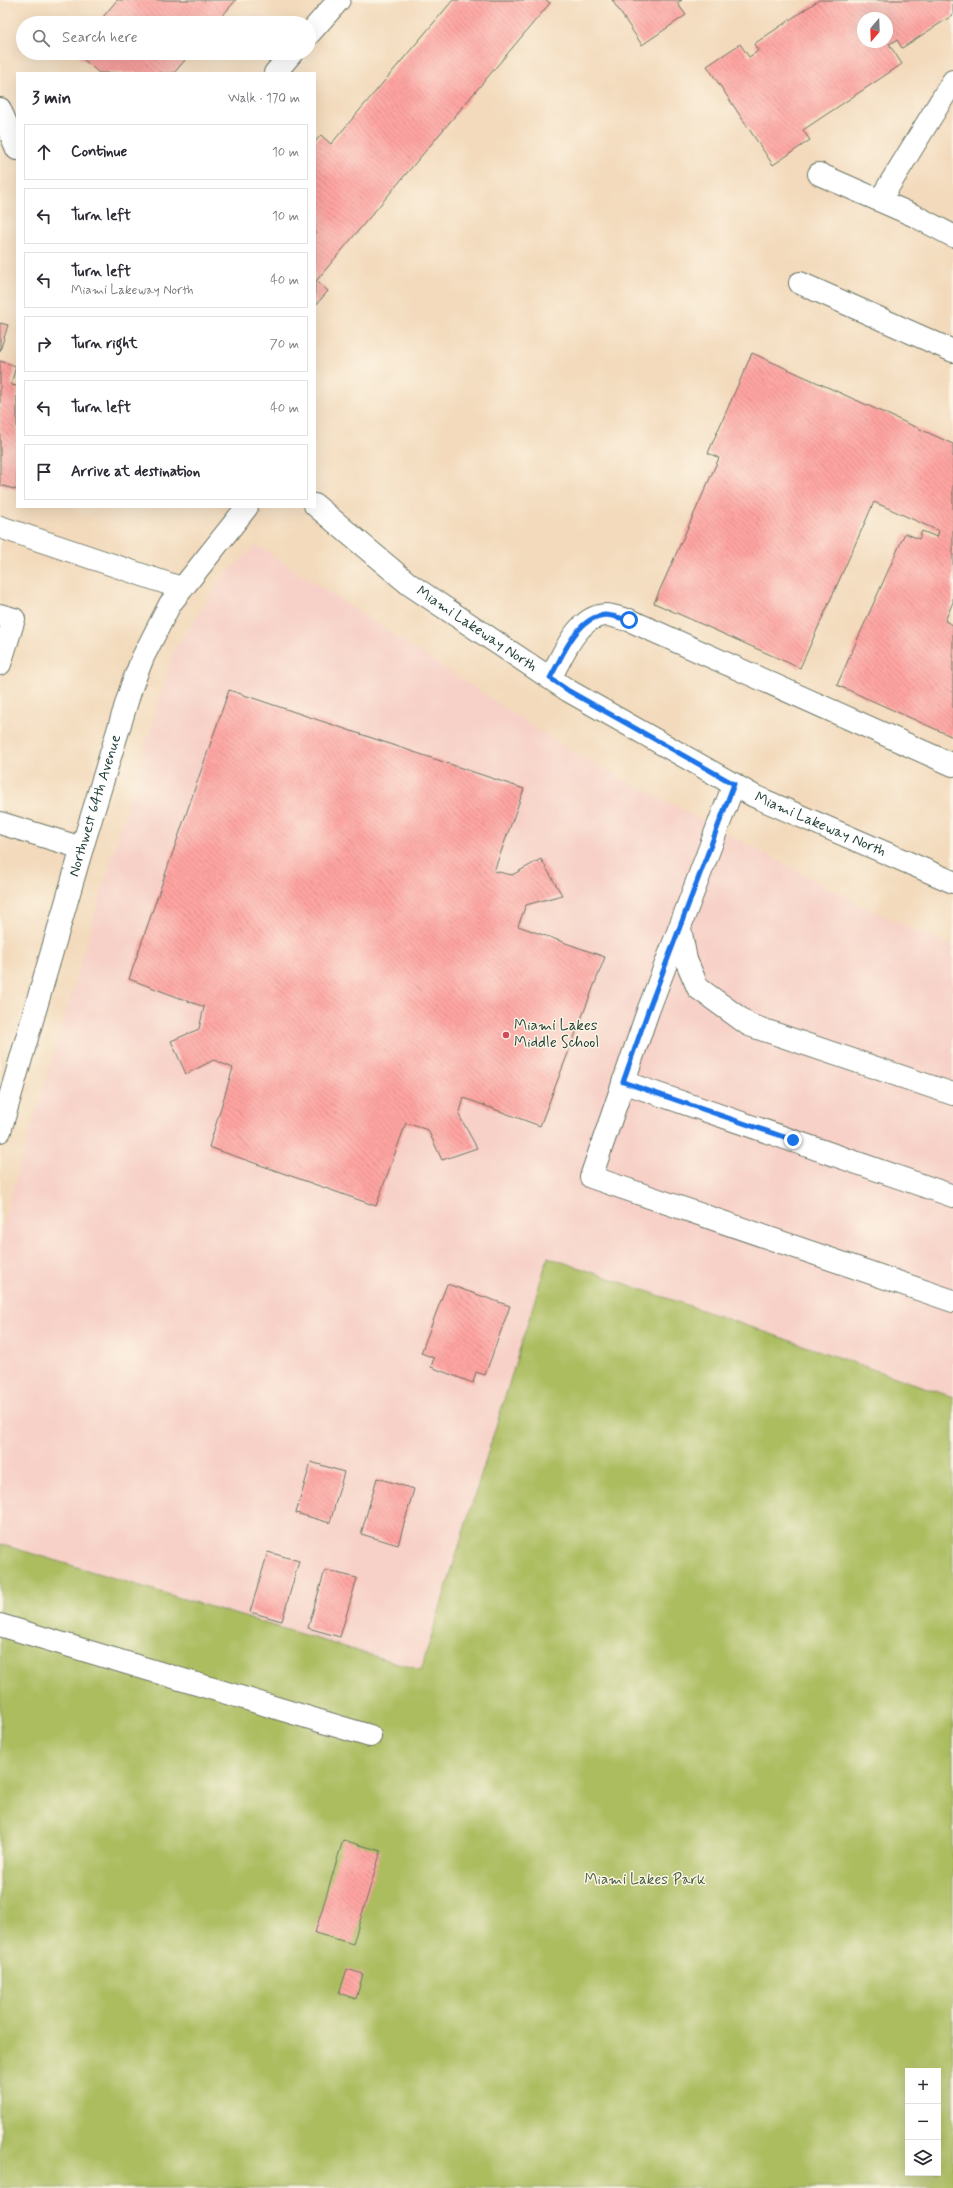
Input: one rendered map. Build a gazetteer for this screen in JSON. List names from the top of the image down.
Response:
{
  "streets": {
    "street": ["Miami Lakeway North", "Northwest 64th Avenue"]
  },
  "parks": ["Miami Lakes Park"],
  "places": ["Miami Lakes Middle School"],
  "north": "bottom",
  "page": {
    "search": "Search here",
    "heading": ["3 min", "Walk · 170 m"],
    "list": [
      ["Continue", "10 m"],
      ["Turn left", "10 m"],
      ["Turn left", "Miami Lakeway North", "40 m"],
      ["Turn right", "70 m"],
      ["Turn left", "40 m"],
      "Arrive at destination"
    ],
    "map_buttons": ["+", "−"]
  }
}
